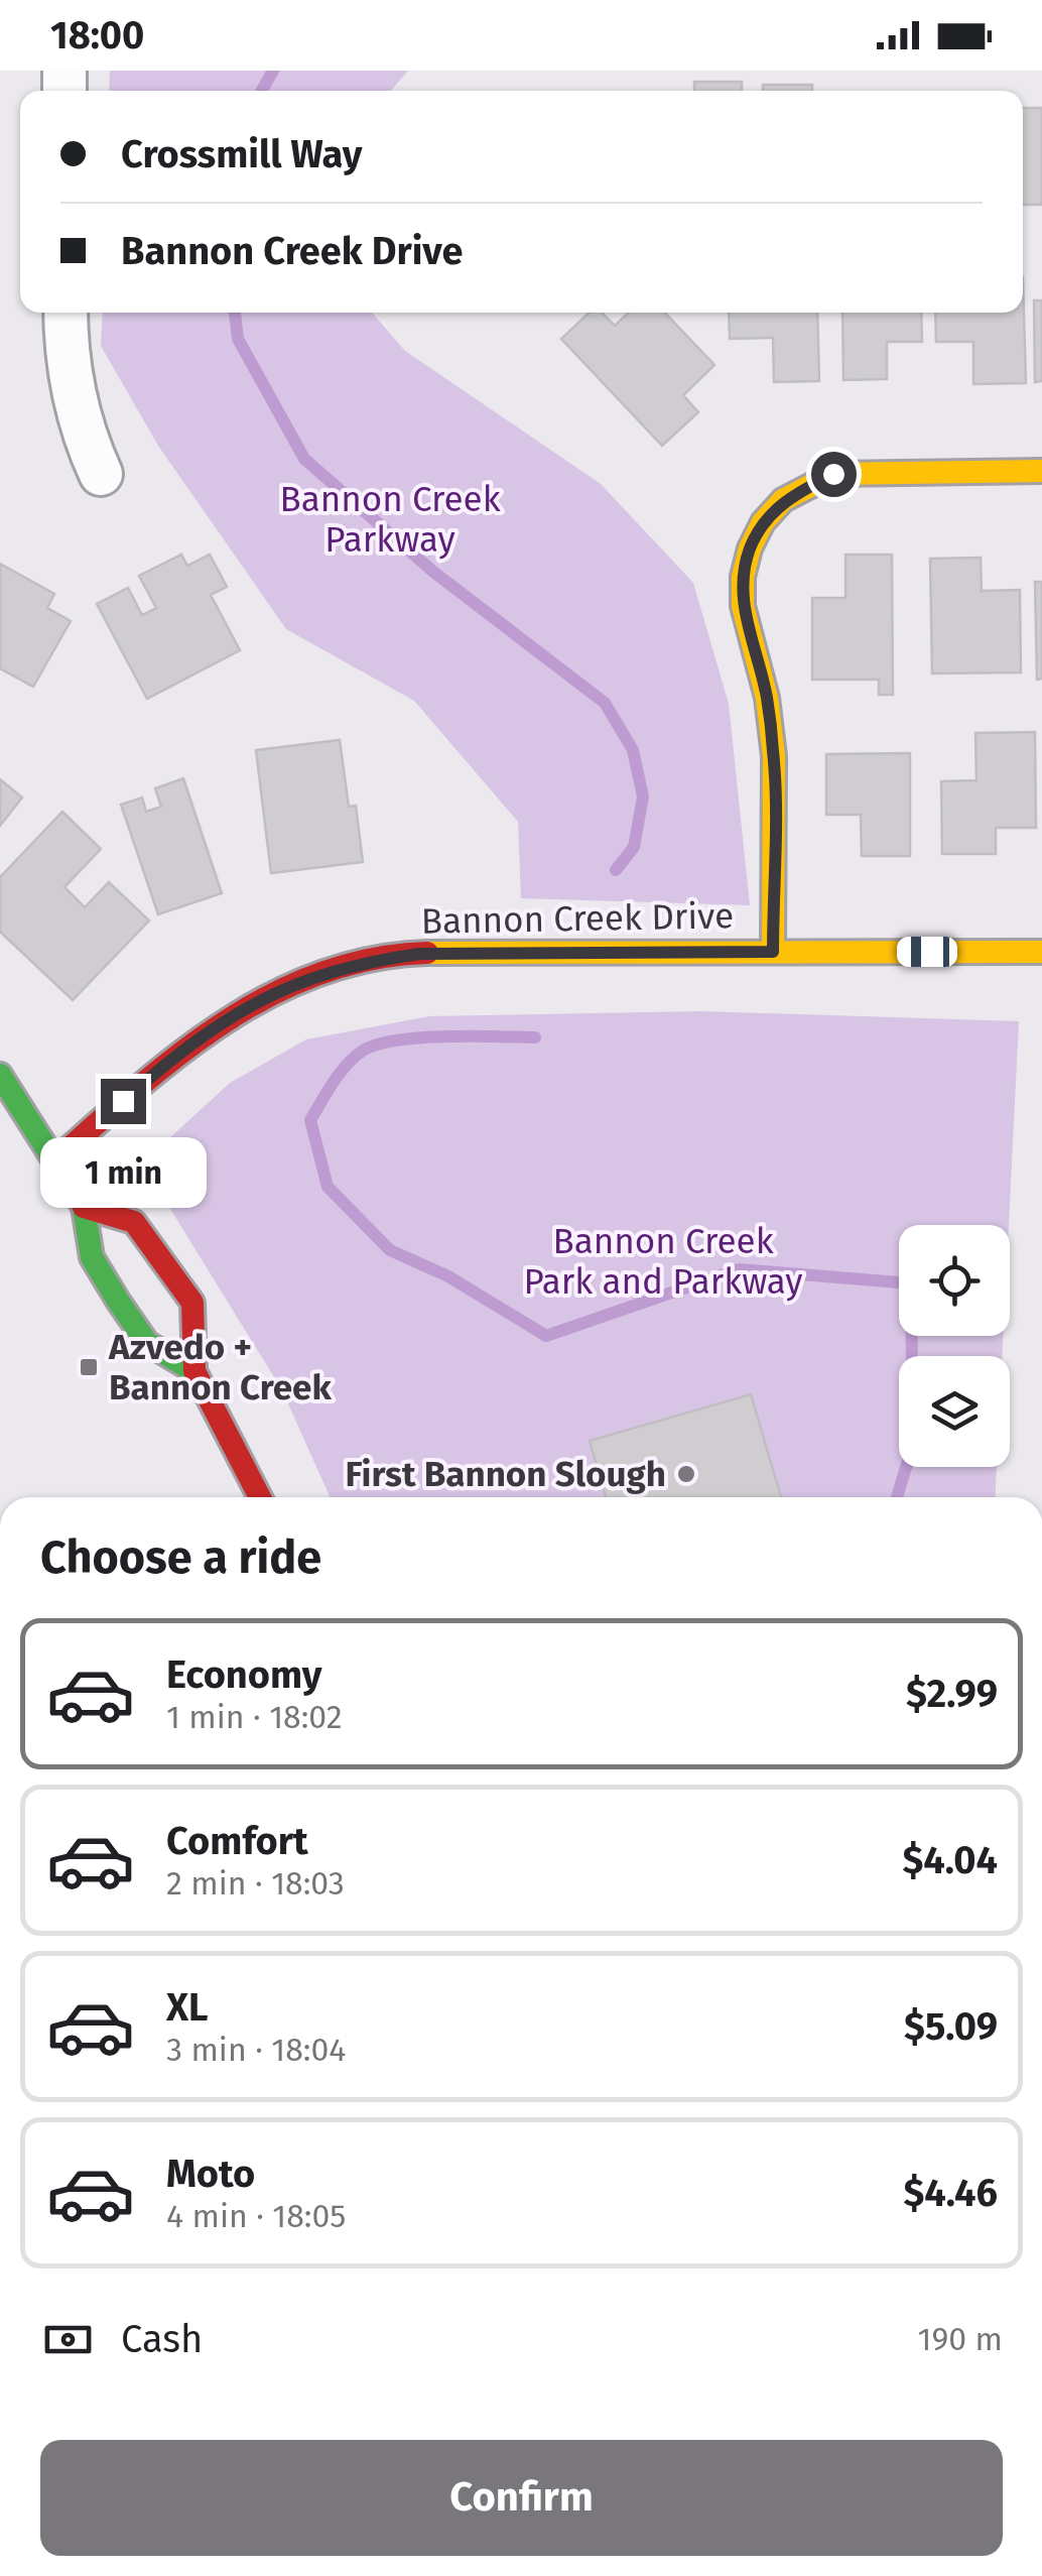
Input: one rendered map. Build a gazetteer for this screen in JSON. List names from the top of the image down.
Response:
{
  "streets": {
    "street": ["Bannon Creek Drive"]
  },
  "parks": ["Bannon Creek Parkway", "Bannon Creek Park and Parkway"],
  "places": {
    "transit": ["Azvedo + Bannon Creek"],
    "other": ["First Bannon Slough"]
  },
  "page": {
    "status": "18:00",
    "banner": ["Crossmill Way", "Bannon Creek Drive"],
    "bubble": "1 min",
    "heading": "Choose a ride",
    "list": [
      {
        "name": "Economy",
        "note": "1 min · 18:02",
        "value": "$2.99"
      },
      {
        "name": "Comfort",
        "note": "2 min · 18:03",
        "value": "$4.04"
      },
      {
        "name": "XL",
        "note": "3 min · 18:04",
        "value": "$5.09"
      },
      {
        "name": "Moto",
        "note": "4 min · 18:05",
        "value": "$4.46"
      }
    ],
    "pay": ["Cash", "190 m"],
    "buttons": "Confirm"
  }
}
